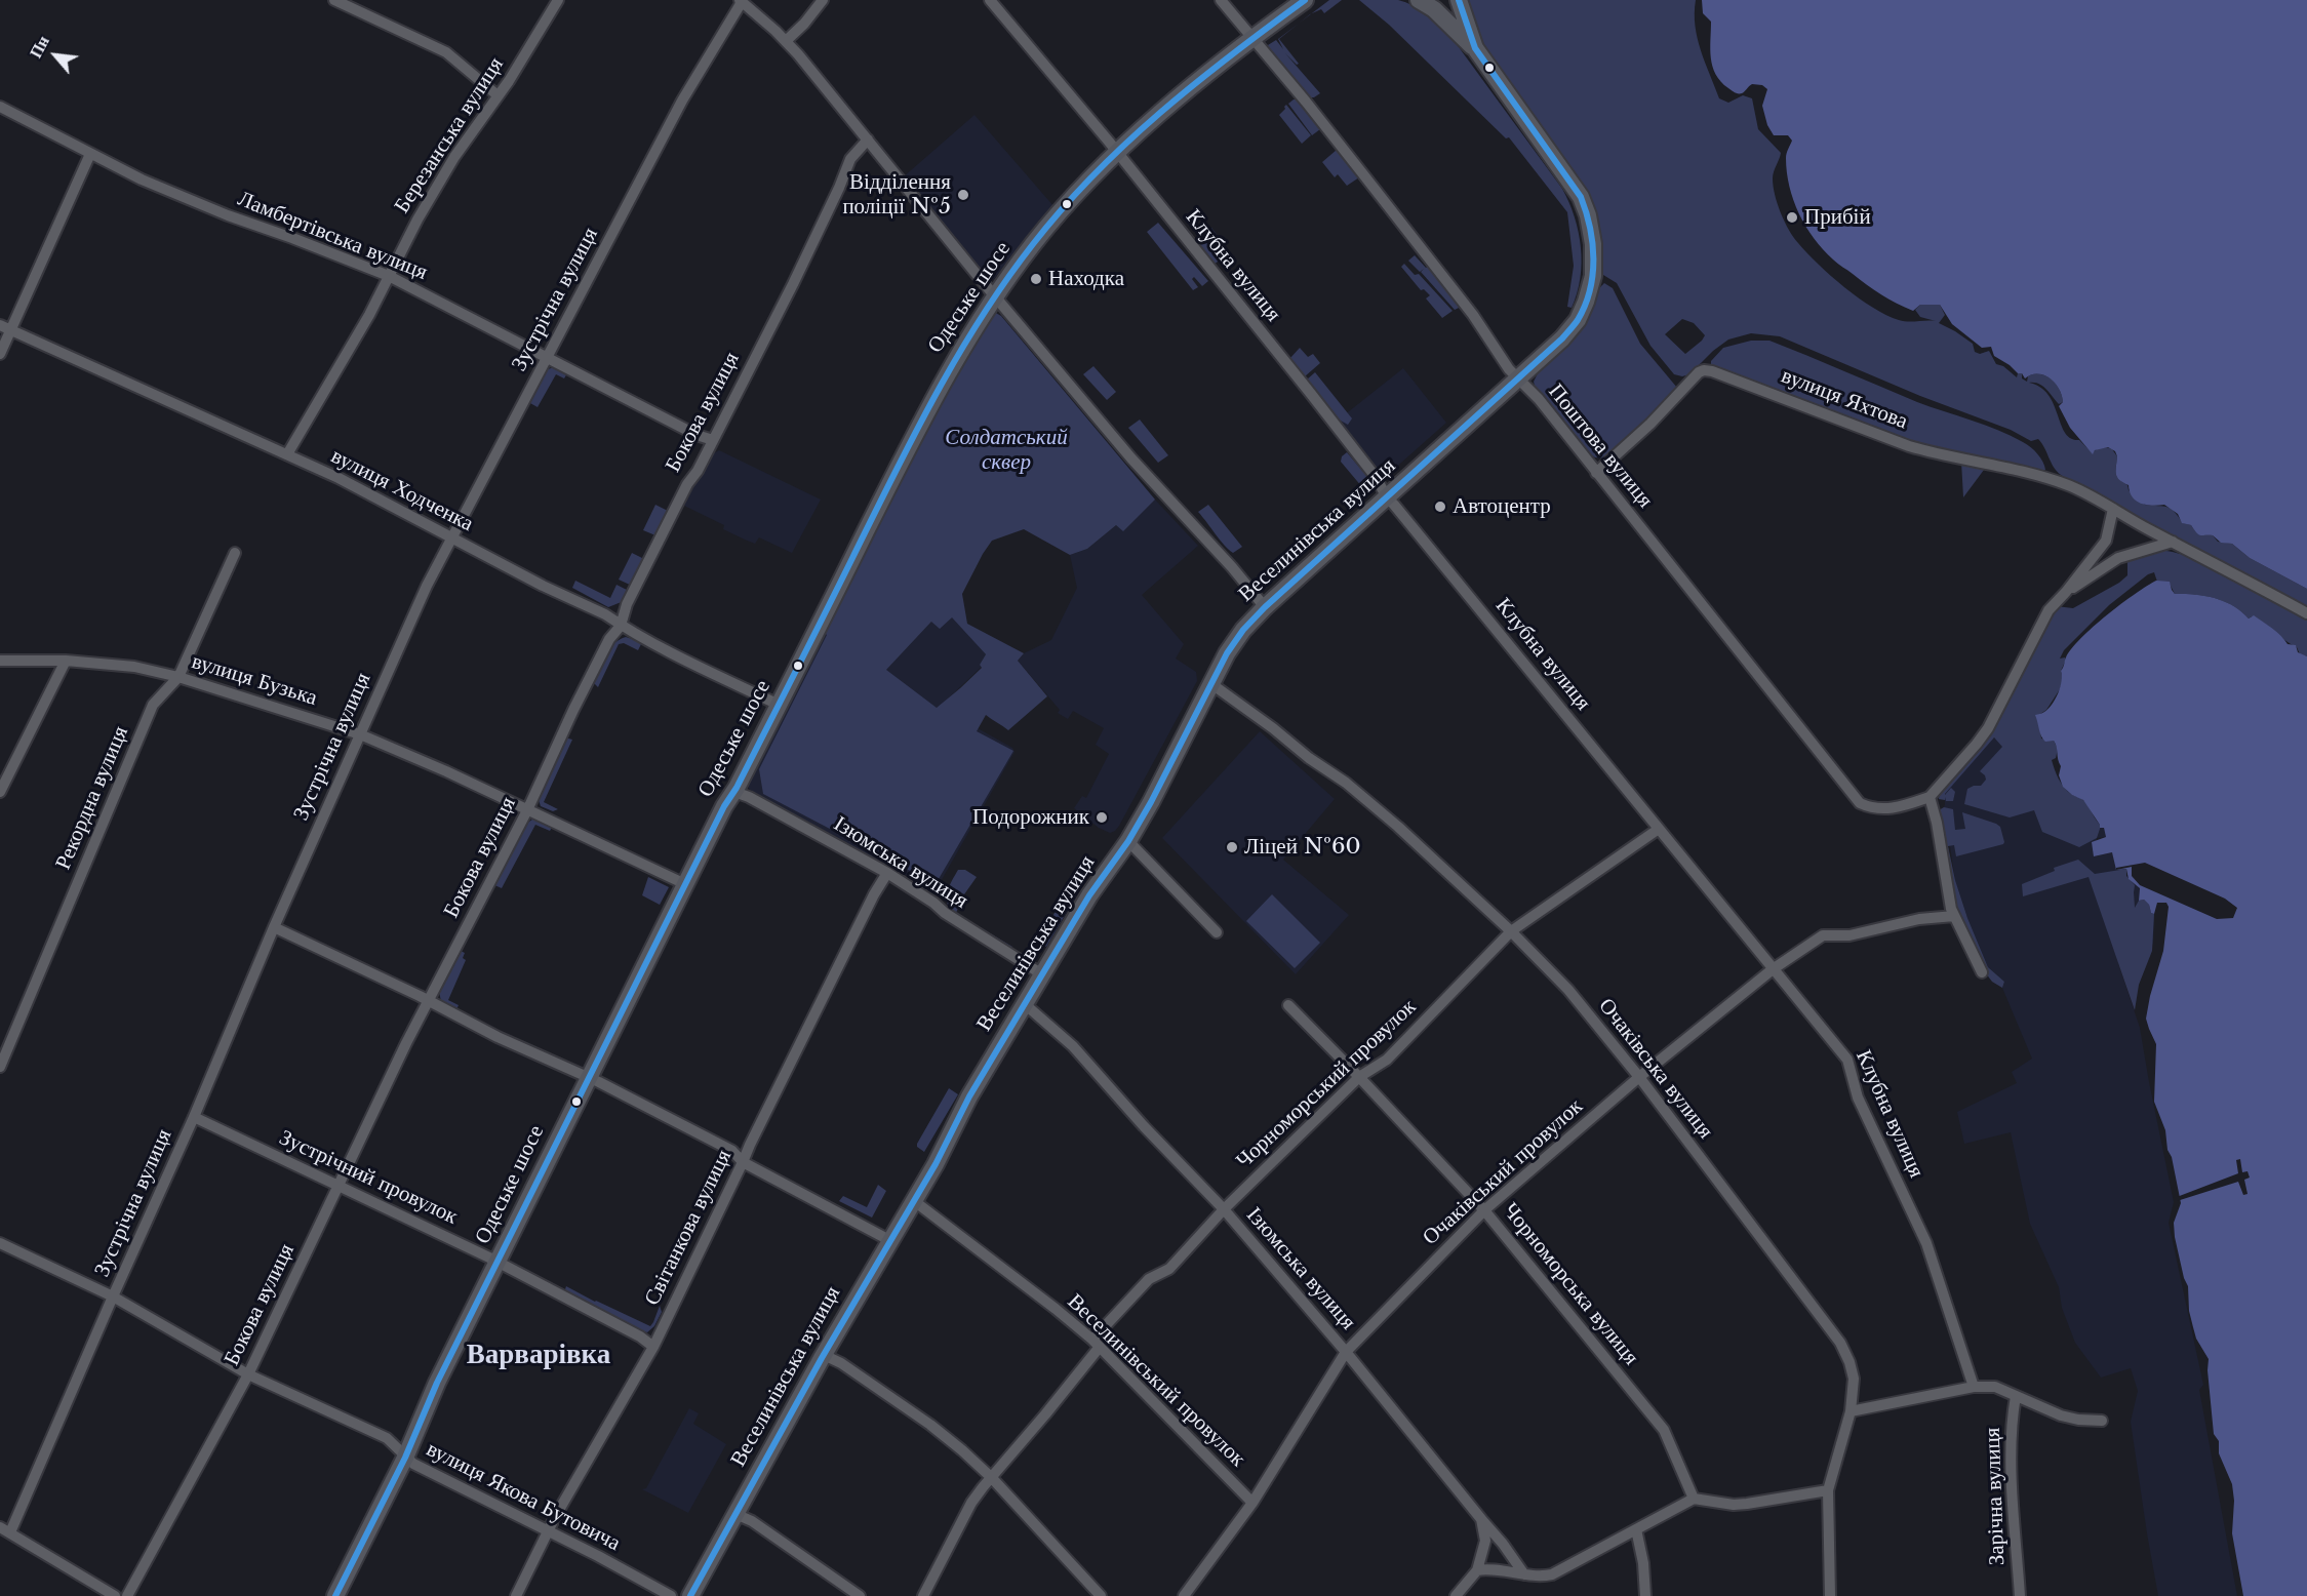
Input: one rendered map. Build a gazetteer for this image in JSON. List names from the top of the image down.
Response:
{
  "streets": {
    "highway": ["Одеське шосе", "Веселинівська вулиця"],
    "street": [
      "Березанська вулиця",
      "Ламбертівська вулиця",
      "Клубна вулиця",
      "Зустрічна вулиця",
      "вулиця Яхтова",
      "Бокова вулиця",
      "Поштова вулиця",
      "вулиця Ходченка",
      "вулиця Бузька",
      "Рекордна вулиця",
      "Ізюмська вулиця",
      "Очаківська вулиця",
      "Чорноморський провулок",
      "Очаківський провулок",
      "Зустрічний провулок",
      "Світанкова вулиця",
      "Чорноморська вулиця",
      "Веселинівський провулок",
      "вулиця Якова Бутовича",
      "Зарічна вулиця"
    ]
  },
  "crossings": [
    ["Березанська вулиця", "Ламбертівська вулиця"],
    ["Березанська вулиця", "вулиця Ходченка"],
    ["Ламбертівська вулиця", "Зустрічна вулиця"],
    ["Ламбертівська вулиця", "Бокова вулиця"],
    ["Клубна вулиця", "Одеське шосе"],
    ["Клубна вулиця", "Веселинівська вулиця"],
    ["Клубна вулиця", "Чорноморський провулок"],
    ["Клубна вулиця", "Очаківський провулок"],
    ["Одеське шосе", "Поштова вулиця"],
    ["Одеське шосе", "вулиця Ходченка"],
    ["Одеське шосе", "вулиця Бузька"],
    ["Одеське шосе", "Ізюмська вулиця"],
    ["Одеське шосе", "Зустрічний провулок"],
    ["Одеське шосе", "вулиця Якова Бутовича"],
    ["Зустрічна вулиця", "вулиця Ходченка"],
    ["Зустрічна вулиця", "вулиця Бузька"],
    ["Зустрічна вулиця", "Зустрічний провулок"],
    ["Зустрічна вулиця", "вулиця Якова Бутовича"],
    ["вулиця Яхтова", "Поштова вулиця"],
    ["Бокова вулиця", "вулиця Ходченка"],
    ["Бокова вулиця", "вулиця Бузька"],
    ["Бокова вулиця", "Зустрічний провулок"],
    ["Бокова вулиця", "вулиця Якова Бутовича"],
    ["Поштова вулиця", "Веселинівська вулиця"],
    ["Веселинівська вулиця", "Ізюмська вулиця"],
    ["Веселинівська вулиця", "Очаківська вулиця"],
    ["Веселинівська вулиця", "Веселинівський провулок"],
    ["вулиця Бузька", "Рекордна вулиця"],
    ["Ізюмська вулиця", "Чорноморський провулок"],
    ["Ізюмська вулиця", "Очаківський провулок"],
    ["Ізюмська вулиця", "Світанкова вулиця"],
    ["Очаківська вулиця", "Чорноморський провулок"],
    ["Очаківська вулиця", "Очаківський провулок"],
    ["Чорноморський провулок", "Чорноморська вулиця"],
    ["Чорноморський провулок", "Веселинівський провулок"],
    ["Очаківський провулок", "Чорноморська вулиця"],
    ["Очаківський провулок", "Веселинівський провулок"],
    ["Зустрічний провулок", "Світанкова вулиця"],
    ["Світанкова вулиця", "вулиця Якова Бутовича"]
  ],
  "districts": ["Варварівка"],
  "parks": ["Солдатський сквер"],
  "places": [
    "Відділення поліції №5",
    "Прибій",
    "Находка",
    "Автоцентр",
    "Подорожник",
    "Ліцей №60"
  ],
  "north": "top left"
}
